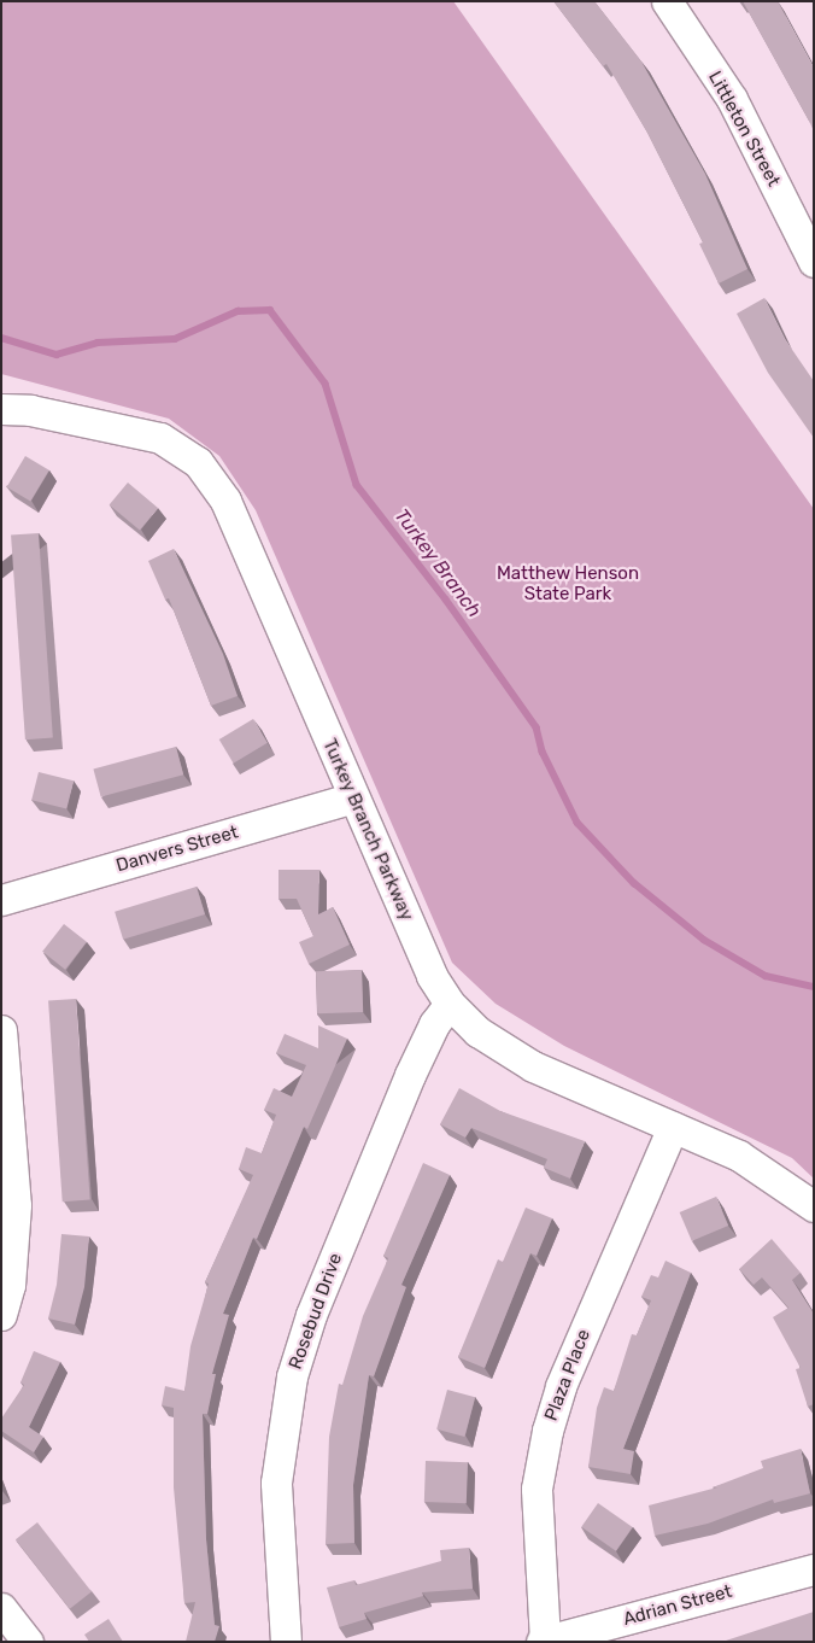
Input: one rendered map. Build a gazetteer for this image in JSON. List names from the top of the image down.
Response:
{
  "streets": {
    "street": [
      "Littleton Street",
      "Turkey Branch Parkway",
      "Danvers Street",
      "Rosebud Drive",
      "Plaza Place",
      "Adrian Street"
    ]
  },
  "crossings": [
    ["Turkey Branch Parkway", "Danvers Street"],
    ["Turkey Branch Parkway", "Rosebud Drive"],
    ["Turkey Branch Parkway", "Plaza Place"],
    ["Plaza Place", "Adrian Street"]
  ],
  "water": ["Turkey Branch"],
  "parks": ["Matthew Henson State Park"]
}
